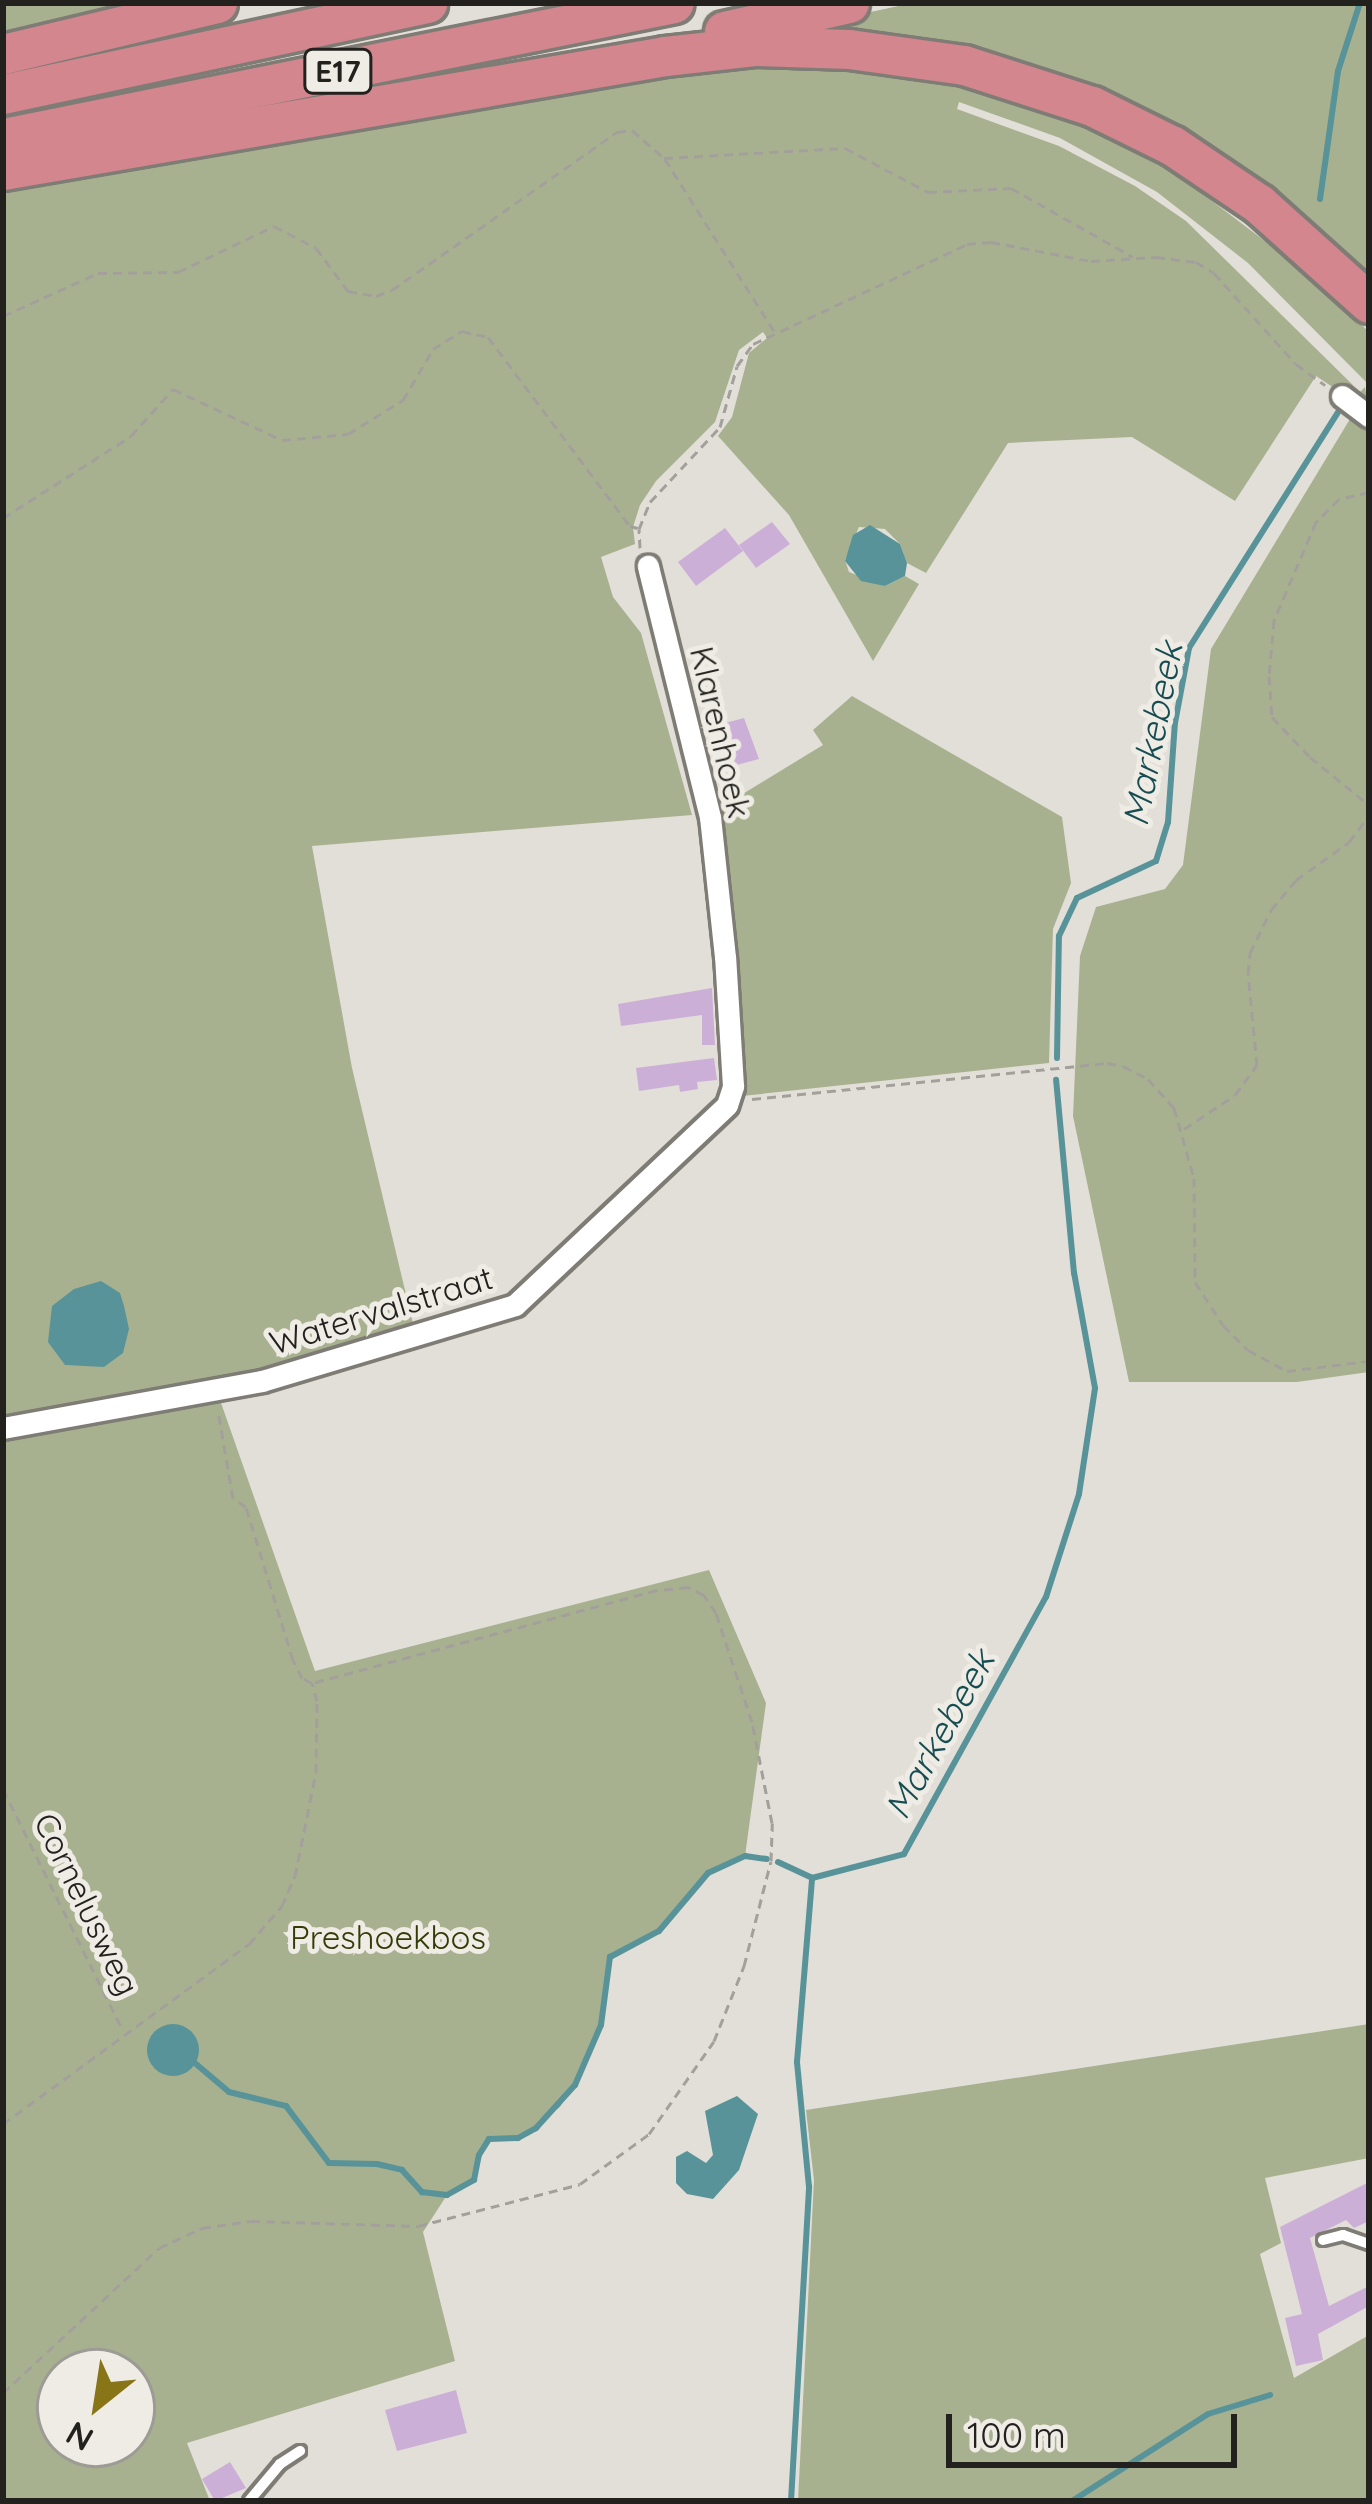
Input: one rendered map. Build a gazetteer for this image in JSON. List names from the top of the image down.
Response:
{
  "streets": {
    "highway": ["E17"],
    "street": ["Klarenhoek", "Watervalstraat"],
    "path": ["Cornelusweg"]
  },
  "crossings": [
    ["Klarenhoek", "Watervalstraat"]
  ],
  "water": ["Markebeek"],
  "parks": ["Preshoekbos"],
  "scale_bar": "100 m",
  "north": "bottom left"
}
